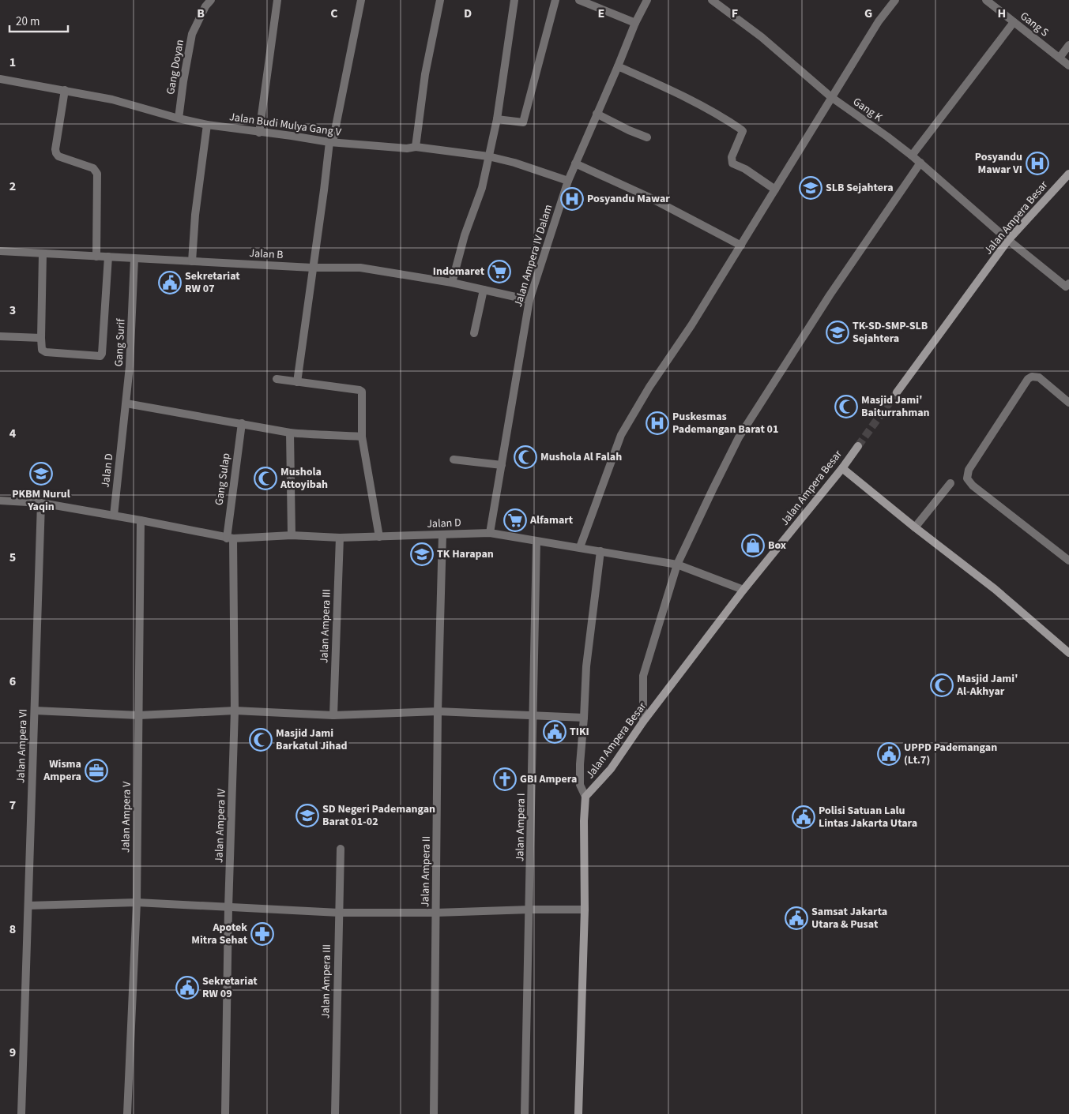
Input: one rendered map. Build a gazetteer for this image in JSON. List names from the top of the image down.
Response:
{
  "streets": {
    "street": [
      "Gang S",
      "Gang Doyan",
      "Gang K",
      "Jalan Budi Mulya Gang V",
      "Jalan Ampera Besar",
      "Jalan B",
      "Jalan Ampera IV Dalam",
      "Gang Surif",
      "Jalan D",
      "Gang Sulap",
      "Jalan Ampera III",
      "Jalan Ampera VI",
      "Jalan Ampera V",
      "Jalan Ampera IV",
      "Jalan Ampera I",
      "Jalan Ampera II"
    ]
  },
  "crossings": [
    ["Gang Doyan", "Jalan Budi Mulya Gang V"],
    ["Gang K", "Jalan Ampera Besar"],
    ["Jalan Budi Mulya Gang V", "Jalan Ampera IV Dalam"],
    ["Jalan Ampera Besar", "Jalan D"],
    ["Jalan B", "Jalan Ampera IV Dalam"],
    ["Jalan B", "Gang Surif"],
    ["Jalan Ampera IV Dalam", "Jalan D"],
    ["Gang Surif", "Jalan D"],
    ["Jalan D", "Gang Sulap"],
    ["Jalan D", "Jalan Ampera III"],
    ["Jalan D", "Jalan Ampera V"],
    ["Jalan D", "Jalan Ampera IV"],
    ["Jalan D", "Jalan Ampera I"],
    ["Jalan D", "Jalan Ampera II"],
    ["Gang Sulap", "Jalan Ampera IV"]
  ],
  "places": {
    "hospital": ["Posyandu Mawar VI", "Posyandu Mawar", "Puskesmas Pademangan Barat 01"],
    "school or university": [
      "SLB Sejahtera",
      "TK-SD-SMP-SLB Sejahtera",
      "PKBM Nurul Yaqin",
      "TK Harapan",
      "SD Negeri Pademangan Barat 01-02"
    ],
    "supermarket": ["Indomaret", "Alfamart"],
    "public building": [
      "Sekretariat RW 07",
      "TIKI",
      "UPPD Pademangan (Lt.7)",
      "Polisi Satuan Lalu Lintas Jakarta Utara",
      "Samsat Jakarta Utara & Pusat",
      "Sekretariat RW 09"
    ],
    "mosque": [
      "Masjid Jami' Baiturrahman",
      "Mushola Al Falah",
      "Mushola Attoyibah",
      "Masjid Jami' Al-Akhyar",
      "Masjid Jami Barkatul Jihad"
    ],
    "shop": ["Box"],
    "office": ["Wisma Ampera"],
    "church": ["GBI Ampera"],
    "pharmacy": ["Apotek Mitra Sehat"]
  },
  "scale_bar": "20 m",
  "grid": {
    "columns": [
      "B",
      "C",
      "D",
      "E",
      "F",
      "G",
      "H"
    ],
    "rows": [
      "1",
      "2",
      "3",
      "4",
      "5",
      "6",
      "7",
      "8",
      "9"
    ]
  }
}
